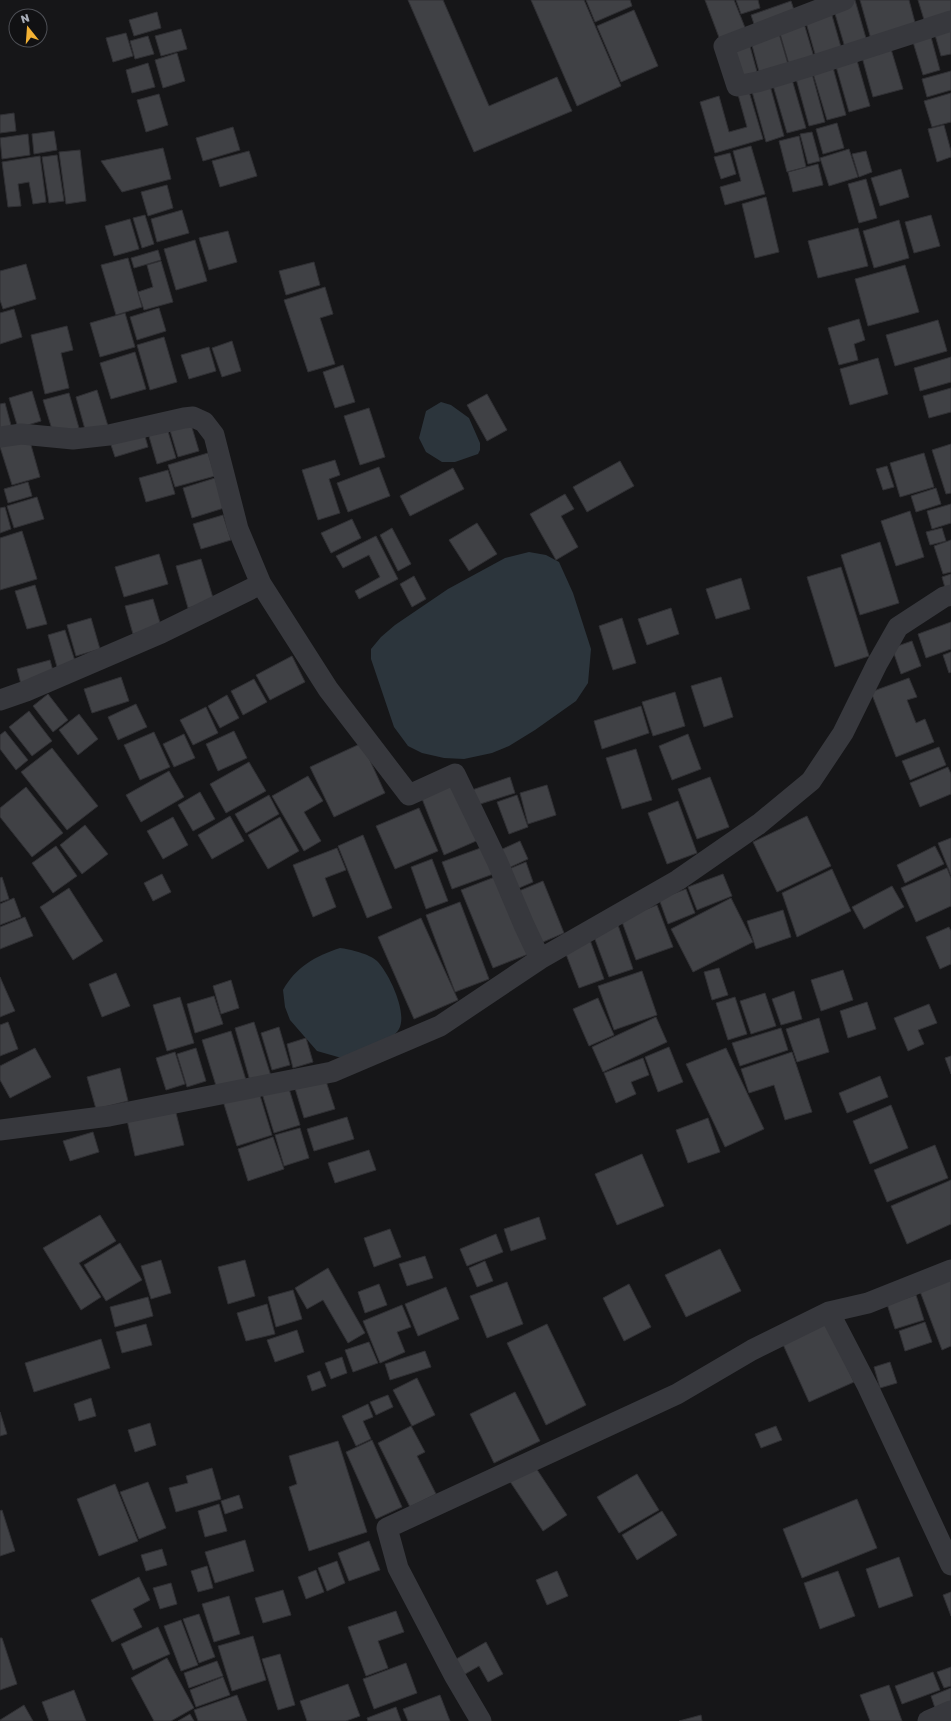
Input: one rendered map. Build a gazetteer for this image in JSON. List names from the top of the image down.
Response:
{
  "north": "top"
}
